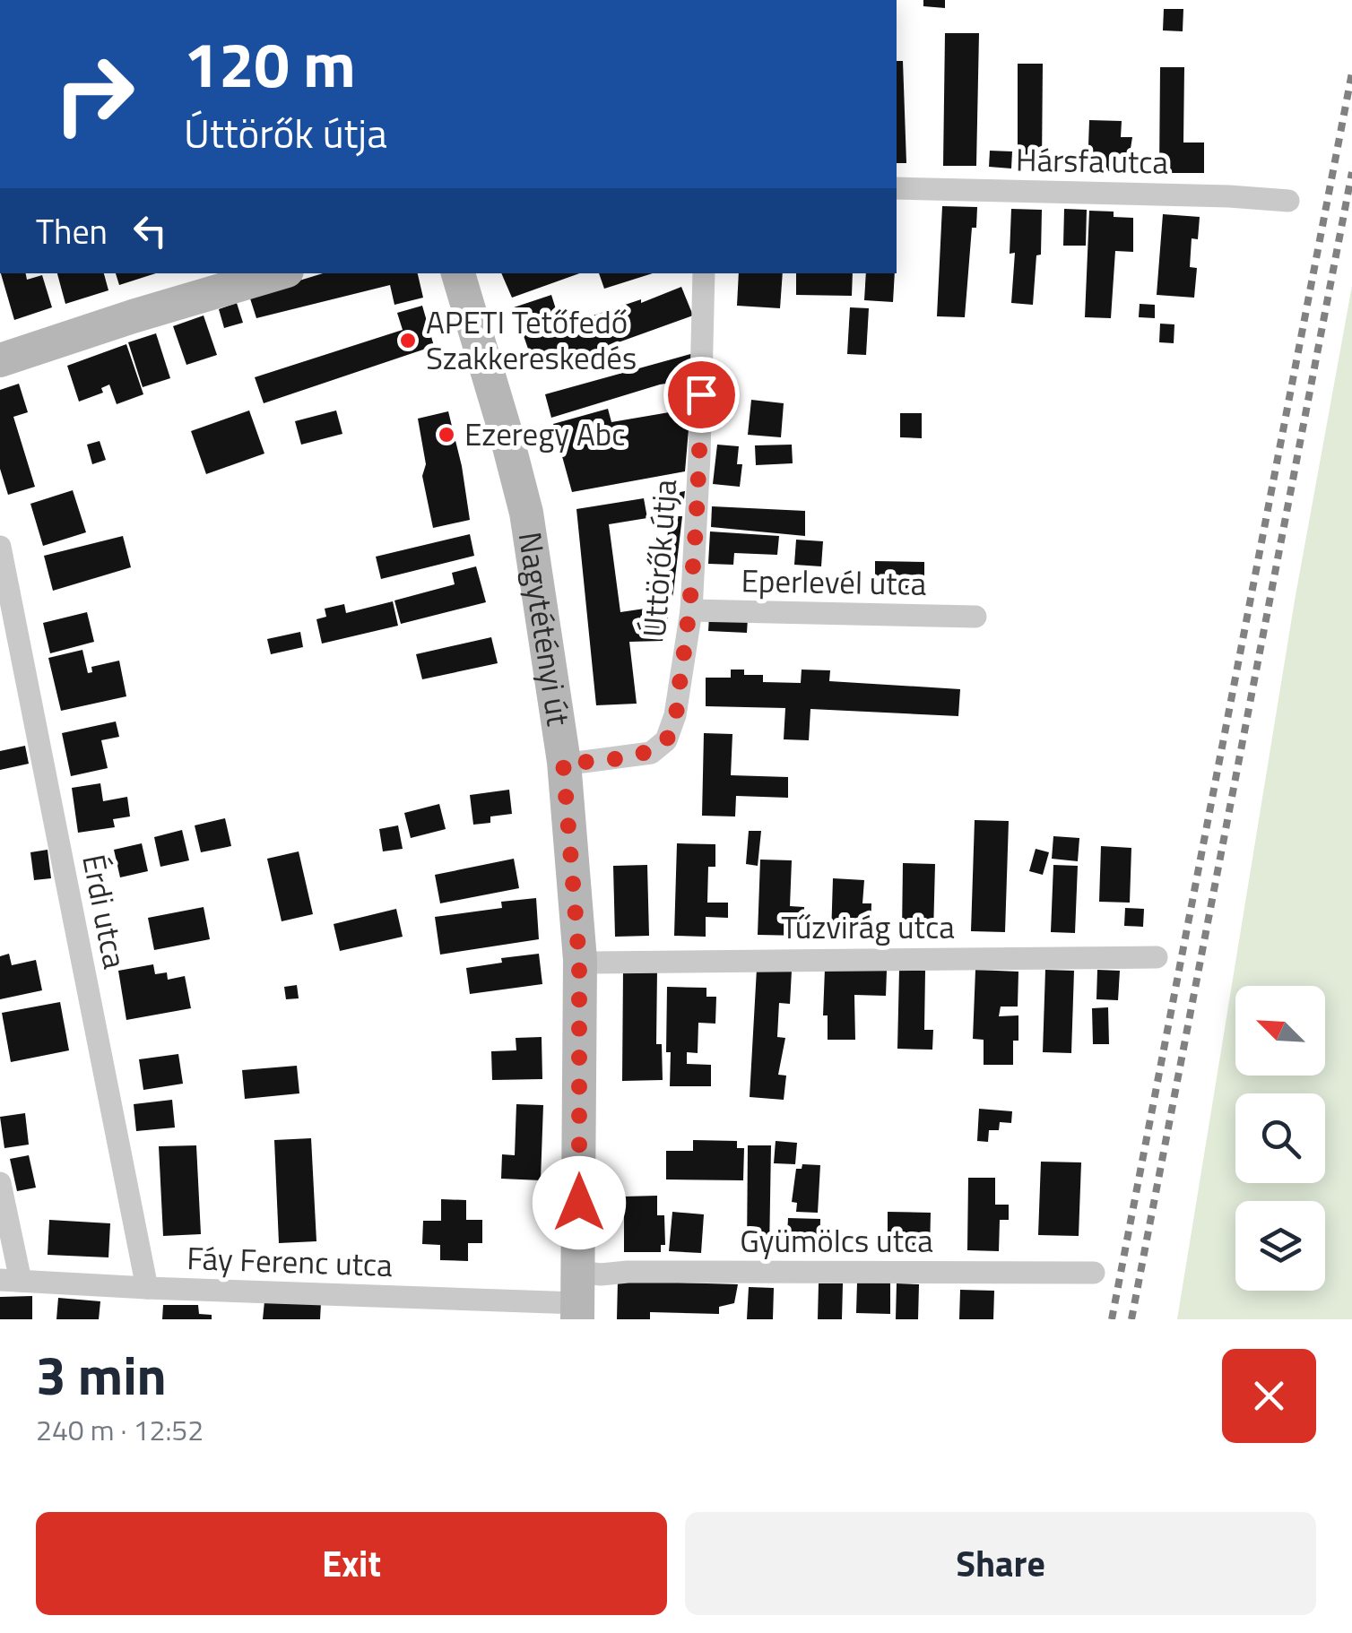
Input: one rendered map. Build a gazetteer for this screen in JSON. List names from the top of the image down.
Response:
{
  "streets": {
    "main road": ["Nagytétényi út"],
    "street": [
      "Hársfa utca",
      "Úttörők útja",
      "Eperlevél utca",
      "Érdi utca",
      "Tűzvirág utca",
      "Gyümölcs utca",
      "Fáy Ferenc utca"
    ]
  },
  "crossings": [
    ["Úttörők útja", "Eperlevél utca"],
    ["Úttörők útja", "Nagytétényi út"],
    ["Nagytétényi út", "Tűzvirág utca"],
    ["Nagytétényi út", "Gyümölcs utca"],
    ["Nagytétényi út", "Fáy Ferenc utca"],
    ["Érdi utca", "Fáy Ferenc utca"],
    ["Gyümölcs utca", "Fáy Ferenc utca"]
  ],
  "places": ["APETI Tetőfedő Szakkereskedés", "Ezeregy Abc"],
  "north": "top left",
  "page": {
    "turn": ["120 m", "Úttörők útja"],
    "then": "Then",
    "heading": ["3 min", "240 m · 12:52"],
    "buttons": ["Exit", "Share"]
  }
}
